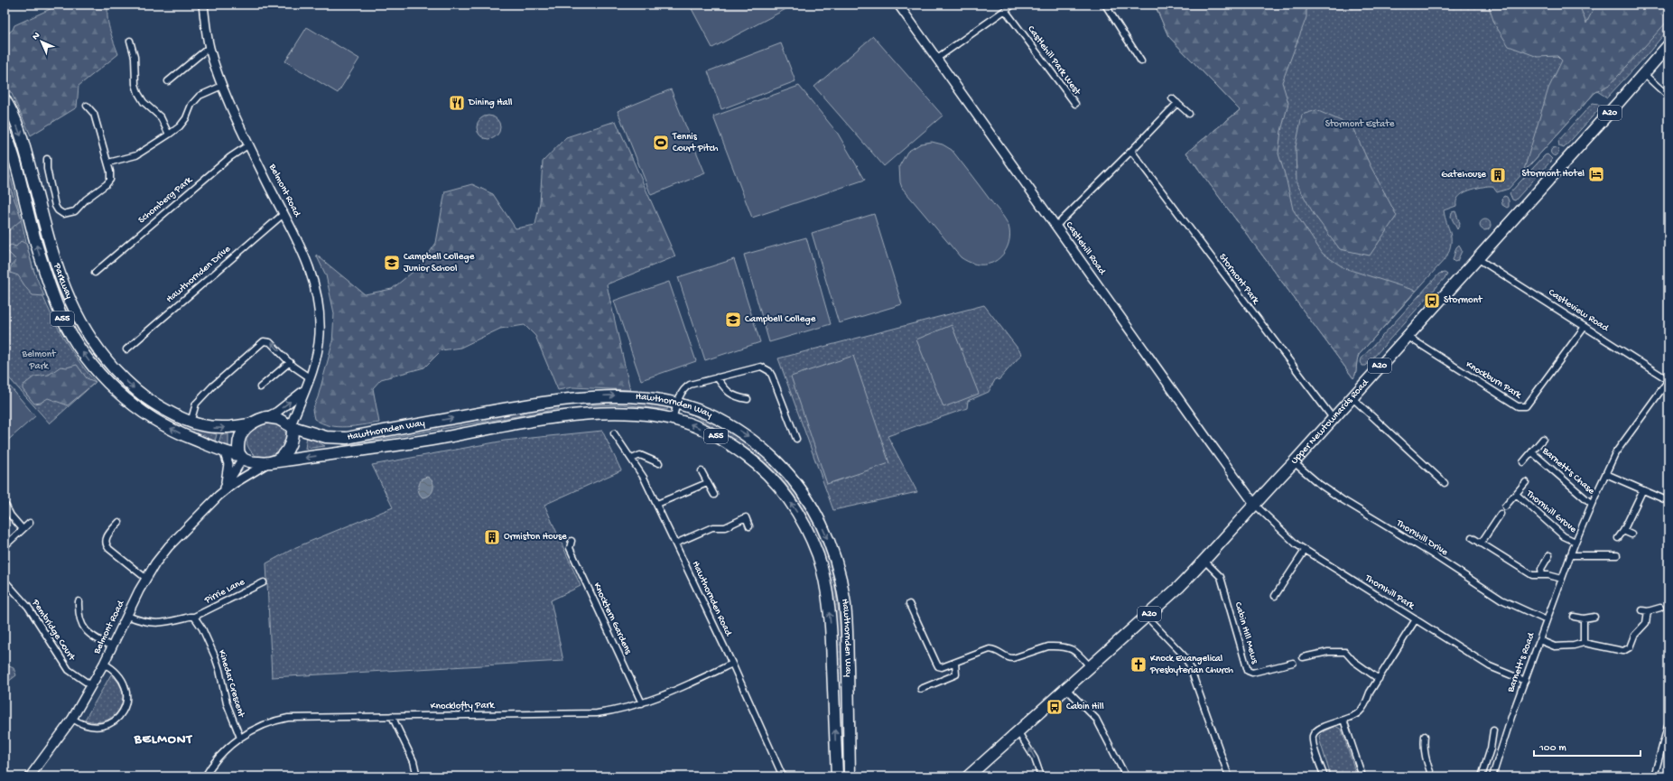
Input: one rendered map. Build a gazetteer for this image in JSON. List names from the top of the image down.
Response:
{
  "streets": {
    "highway": [
      "A20",
      "Parkway",
      "A55",
      "Hawthornden Way",
      "Upper Newtownards Road"
    ],
    "main road": ["Belmont Road", "Castlehill Road"],
    "street": [
      "Castlehill Park West",
      "Schomberg Park",
      "Hawthornden Drive",
      "Stormont Park",
      "Castleview Road",
      "Knockburn Park",
      "Barnett's Chase",
      "Thornhill Grove",
      "Thornhill Drive",
      "Pirrie Lane",
      "Thornhill Park",
      "Hawthornden Road",
      "Knocktern Gardens",
      "Pembridge Court",
      "Cabin HIll Mews",
      "Barnett's Road",
      "Kinedar Crescent",
      "Knocklofty Park"
    ]
  },
  "crossings": [
    ["Belmont Road", "Schomberg Park"],
    ["Belmont Road", "Hawthornden Drive"],
    ["Belmont Road", "Parkway"],
    ["Belmont Road", "A55"],
    ["Belmont Road", "Hawthornden Way"],
    ["Belmont Road", "Pirrie Lane"],
    ["Belmont Road", "Pembridge Court"],
    ["Castlehill Road", "Upper Newtownards Road"],
    ["Castlehill Road", "Thornhill Park"],
    ["Stormont Park", "Upper Newtownards Road"],
    ["Parkway", "A55"],
    ["Parkway", "Hawthornden Way"],
    ["Castleview Road", "Knockburn Park"],
    ["Castleview Road", "Upper Newtownards Road"],
    ["Castleview Road", "Barnett's Road"],
    ["A55", "Hawthornden Way"],
    ["Knockburn Park", "Upper Newtownards Road"],
    ["Upper Newtownards Road", "Thornhill Drive"],
    ["Upper Newtownards Road", "Thornhill Park"],
    ["Upper Newtownards Road", "Cabin HIll Mews"],
    ["Barnett's Chase", "Barnett's Road"],
    ["Thornhill Grove", "Barnett's Road"],
    ["Thornhill Drive", "Barnett's Road"],
    ["Pirrie Lane", "Kinedar Crescent"],
    ["Thornhill Park", "Barnett's Road"],
    ["Hawthornden Road", "Knocklofty Park"],
    ["Knocktern Gardens", "Knocklofty Park"],
    ["Kinedar Crescent", "Knocklofty Park"]
  ],
  "districts": ["BELMONT"],
  "parks": ["Stormont Estate", "Belmont Park"],
  "places": {
    "restaurant": ["Dining Hall"],
    "sports": ["Tennis Court Pitch"],
    "hotel": ["Stormont Hotel"],
    "building": ["Gatehouse", "Ormiston House"],
    "school or university": ["Campbell College Junior School", "Campbell College"],
    "bus stop": ["Stormont", "Cabin Hill"],
    "church": ["Knock Evangelical Presbyterian Church"]
  },
  "scale_bar": "100 m",
  "north": "top left"
}
